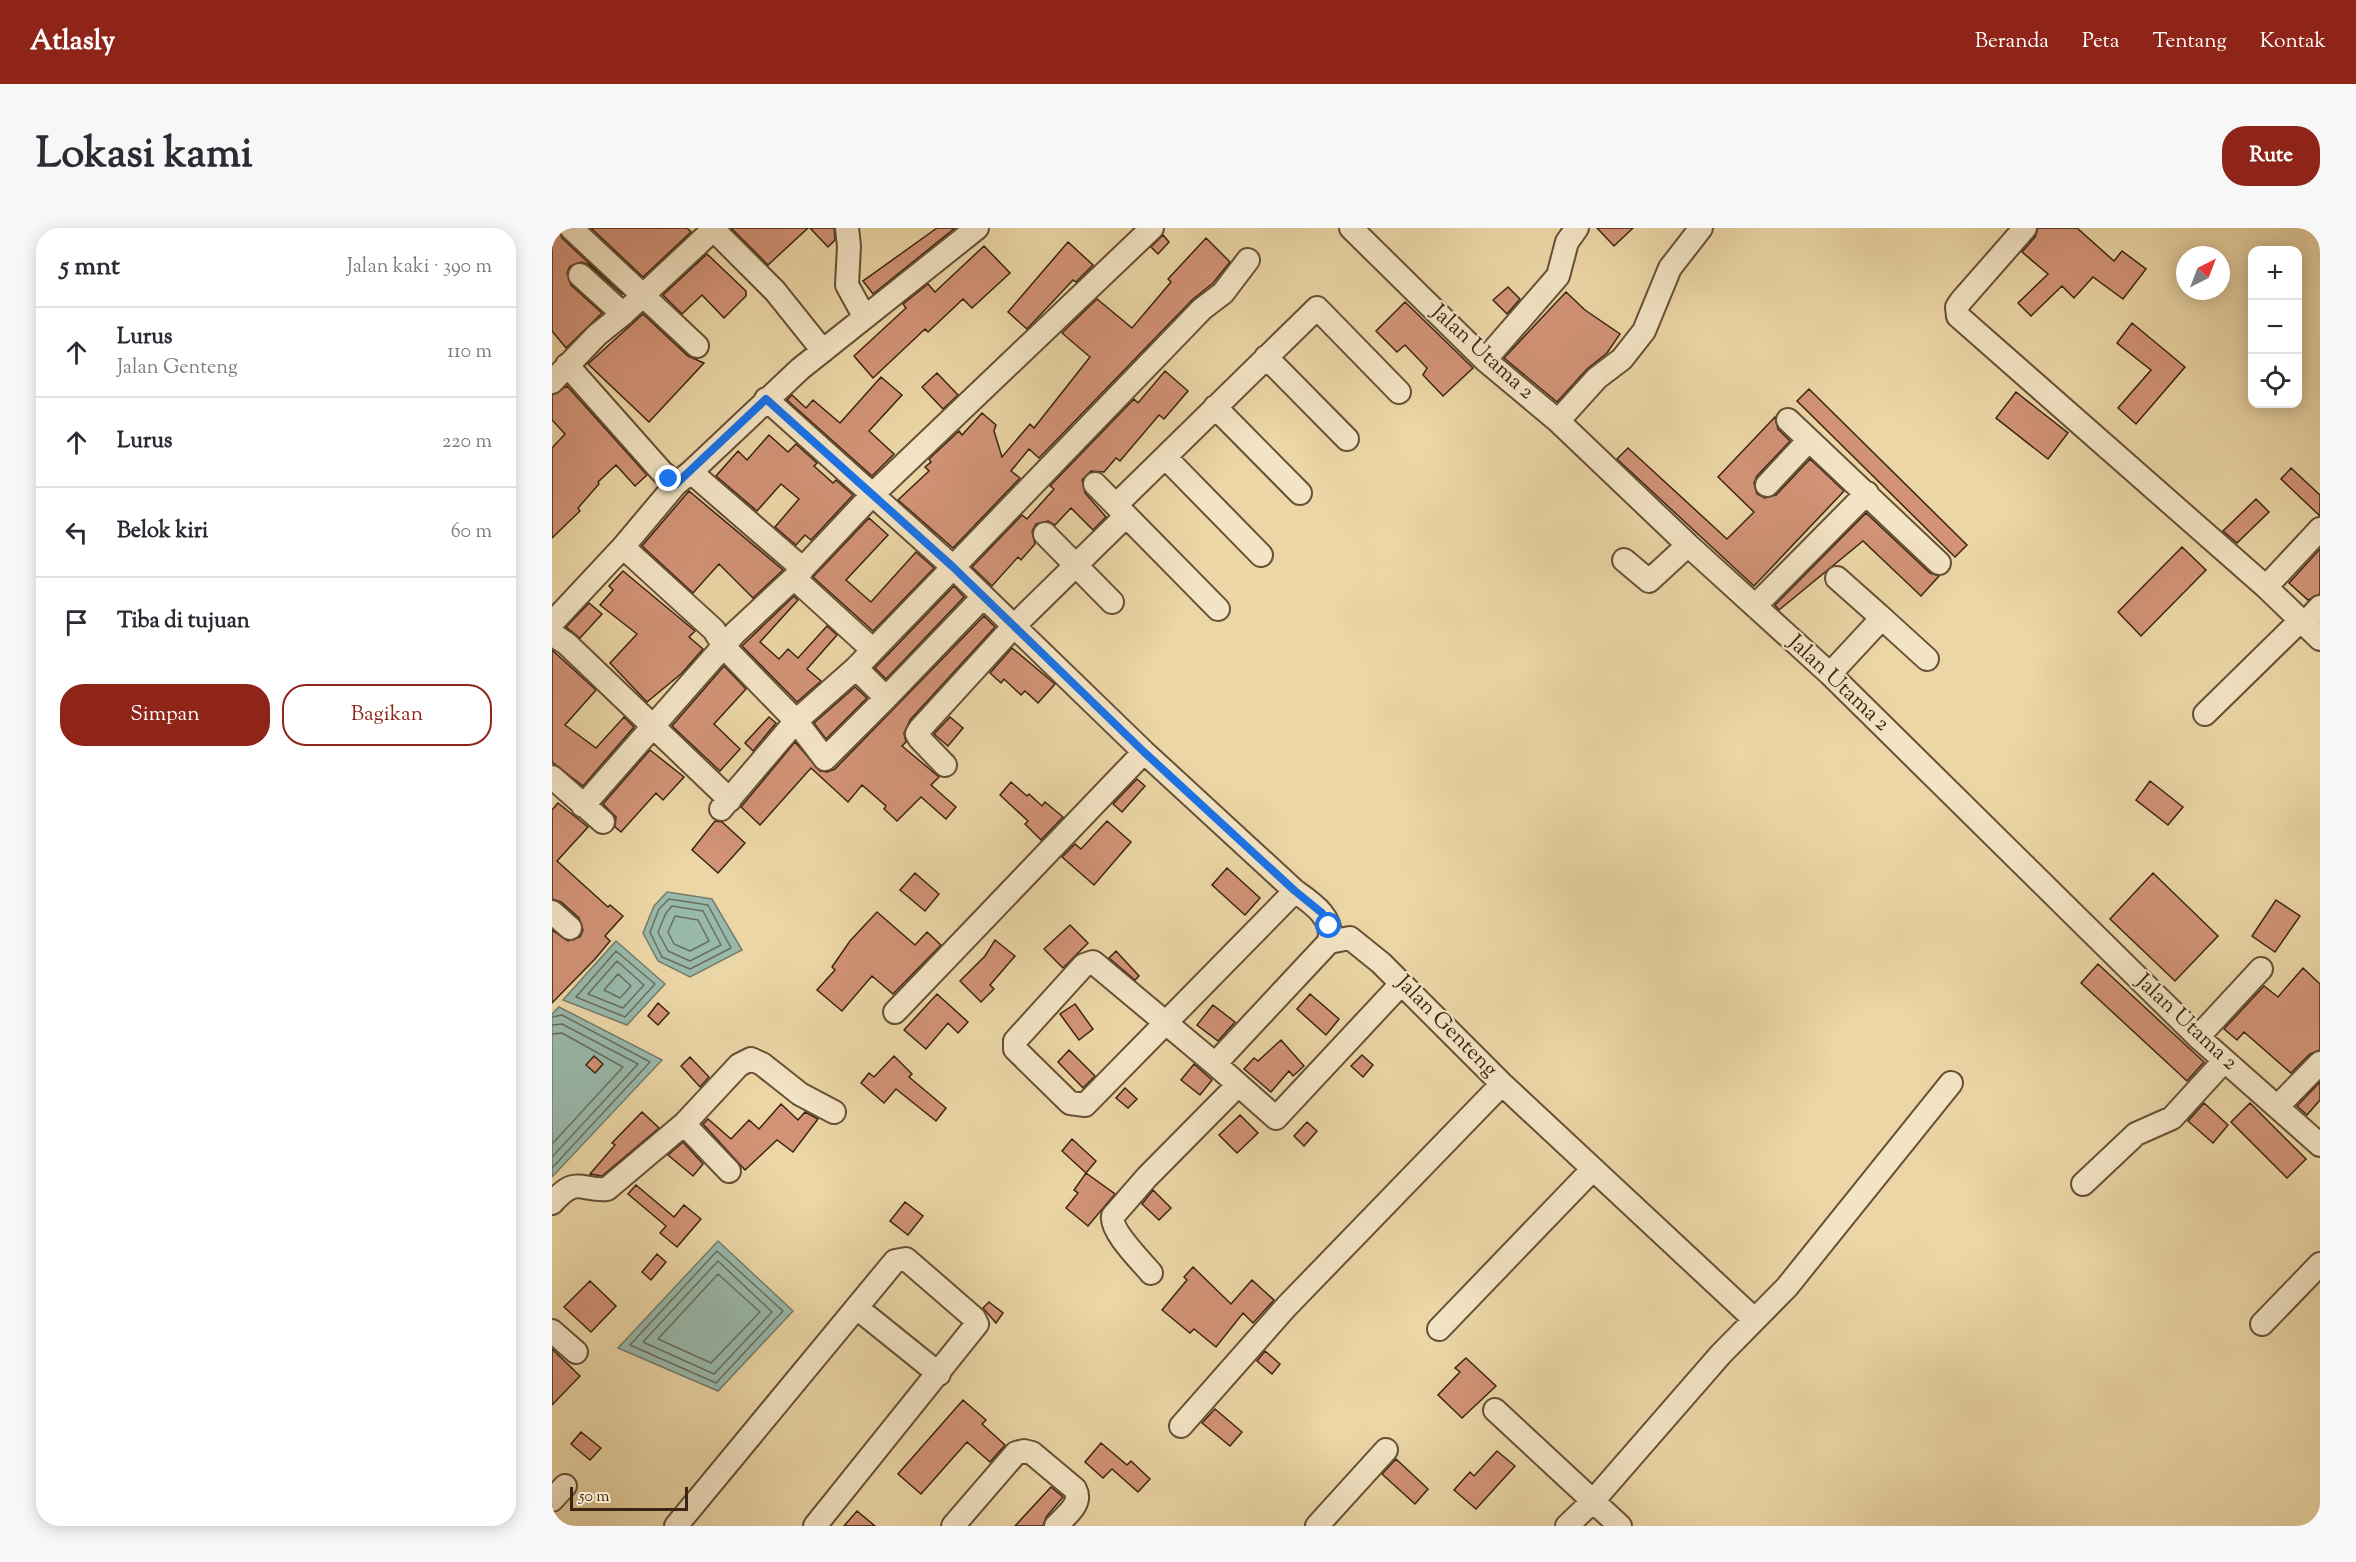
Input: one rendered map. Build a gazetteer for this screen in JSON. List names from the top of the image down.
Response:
{
  "streets": {
    "street": ["Jalan Utama 2", "Jalan Genteng"]
  },
  "scale_bar": "50 m",
  "north": "top right",
  "page": {
    "header": "Atlasly",
    "nav": [
      "Beranda",
      "Peta",
      "Tentang",
      "Kontak"
    ],
    "title": "Lokasi kami",
    "buttons": [
      "Rute",
      ["Simpan", "Bagikan"]
    ],
    "heading": ["5 mnt", "Jalan kaki · 390 m"],
    "map_buttons": ["+", "−"],
    "list": [
      ["Lurus", "Jalan Genteng", "110 m"],
      ["Lurus", "220 m"],
      ["Belok kiri", "60 m"],
      "Tiba di tujuan"
    ],
    "scale": "50 m"
  }
}
